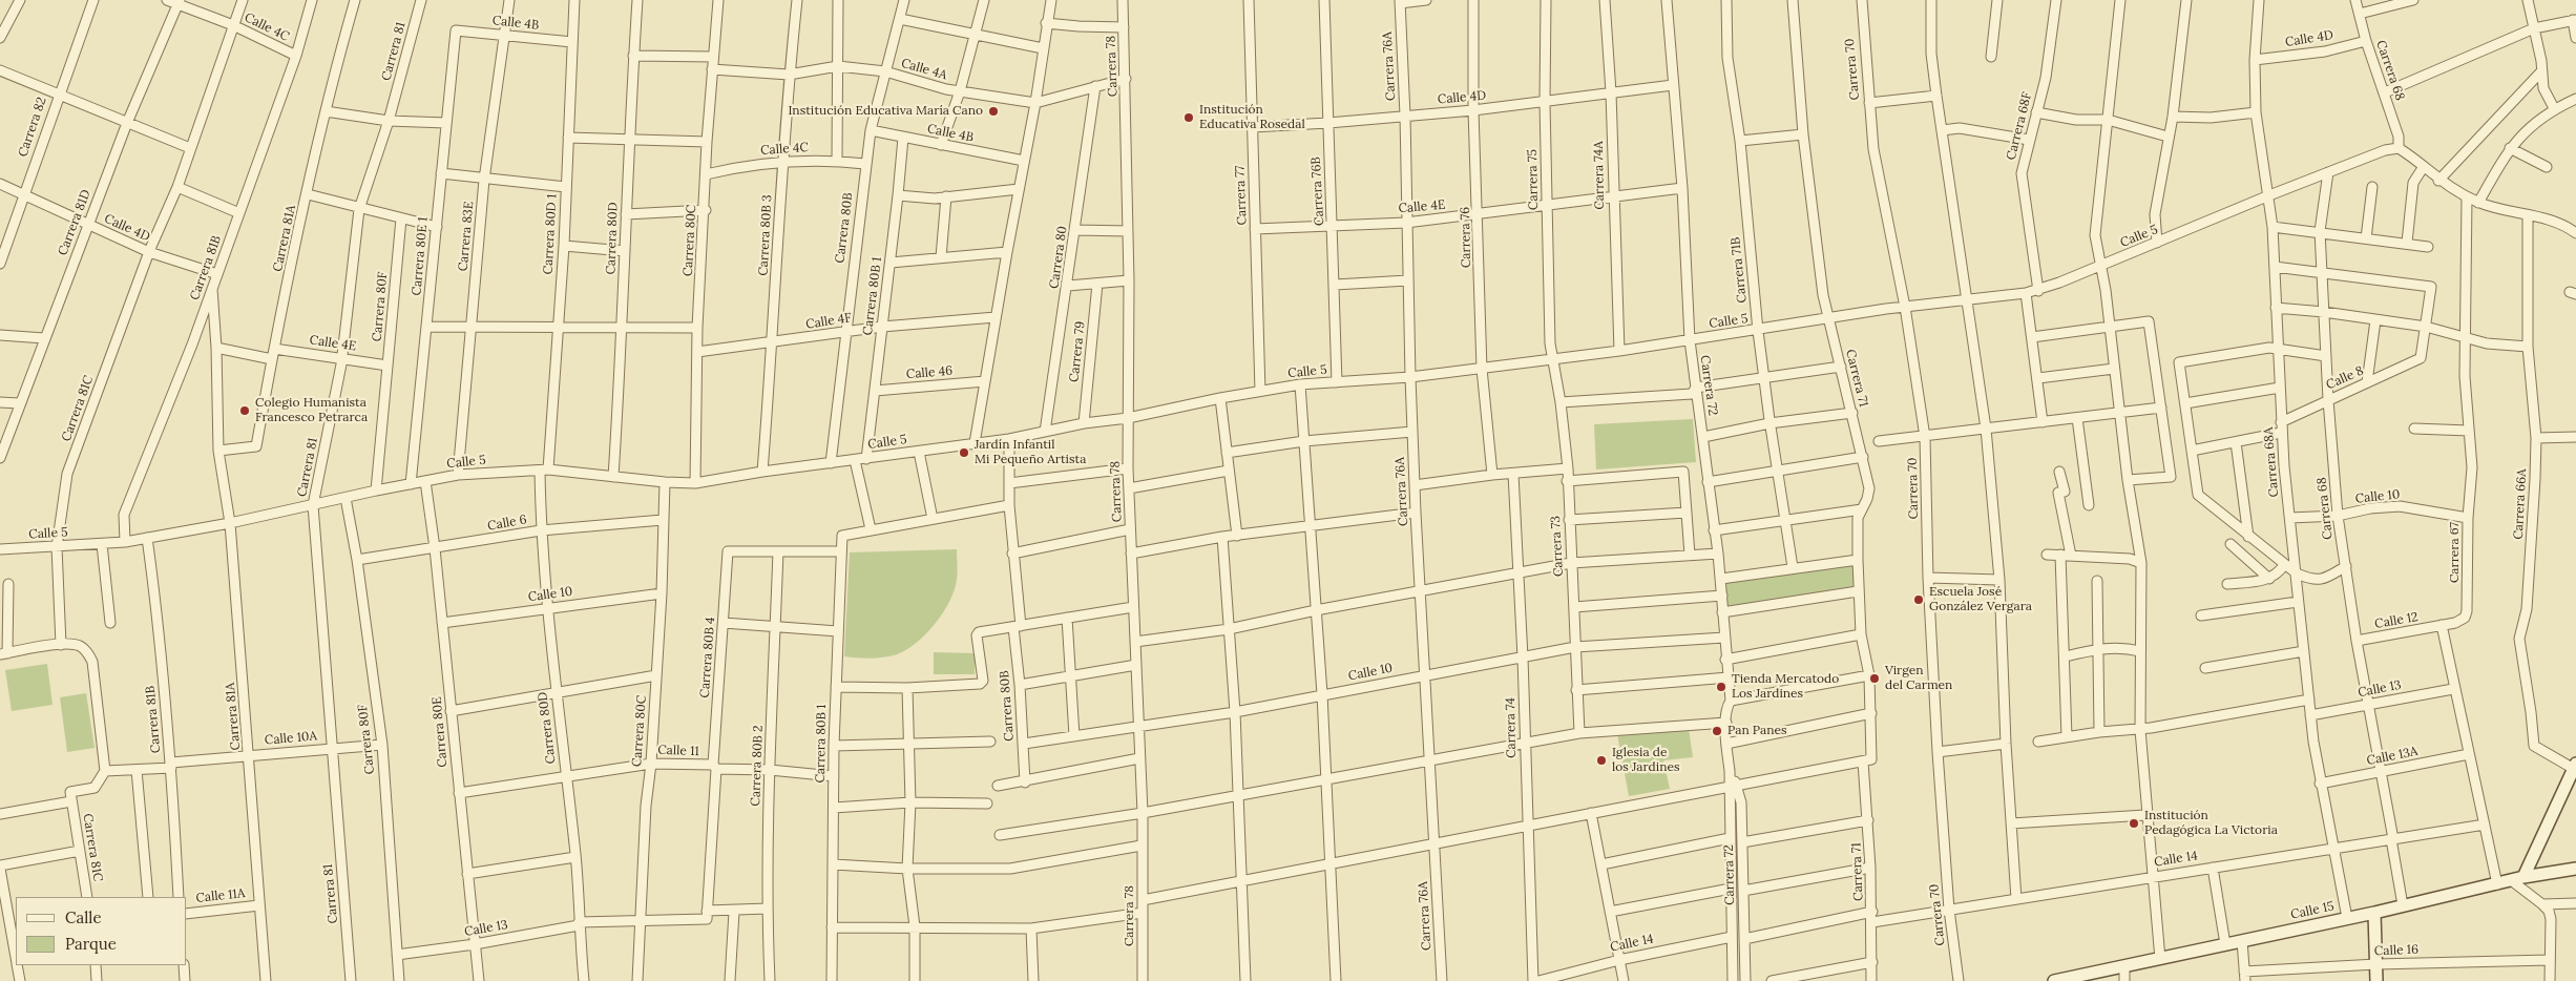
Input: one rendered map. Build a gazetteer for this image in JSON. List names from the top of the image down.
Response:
{
  "streets": {
    "street": [
      "Calle 4B",
      "Calle 4C",
      "Calle 4D",
      "Carrera 81",
      "Carrera 78",
      "Carrera 76A",
      "Calle 4A",
      "Carrera 70",
      "Carrera 68",
      "Carrera 68F",
      "Carrera 82",
      "Carrera 74A",
      "Carrera 75",
      "Carrera 76B",
      "Carrera 77",
      "Calle 4E",
      "Carrera 81D",
      "Carrera 80B",
      "Carrera 80D 1",
      "Carrera 80B 3",
      "Carrera 83E",
      "Calle 5",
      "Carrera 76",
      "Carrera 81A",
      "Carrera 80D",
      "Carrera 80C",
      "Carrera 80E 1",
      "Carrera 80",
      "Carrera 81B",
      "Carrera 71B",
      "Carrera 80B 1",
      "Carrera 80F",
      "Calle 4F",
      "Carrera 79",
      "Calle 46",
      "Carrera 71",
      "Calle 8",
      "Carrera 72",
      "Carrera 81C",
      "Carrera 68A",
      "Calle 10",
      "Carrera 66A",
      "Calle 6",
      "Carrera 73",
      "Carrera 67",
      "Calle 12",
      "Carrera 80B 4",
      "Calle 13",
      "Carrera 74",
      "Carrera 80E",
      "Calle 10A",
      "Calle 11",
      "Calle 13A",
      "Carrera 80B 2",
      "Calle 14",
      "Calle 11A",
      "Calle 15",
      "Calle 16"
    ]
  },
  "crossings": [
    ["Calle 4B", "Carrera 80B"],
    ["Calle 4B", "Carrera 80D 1"],
    ["Calle 4B", "Carrera 83E"],
    ["Calle 4B", "Carrera 80E 1"],
    ["Calle 4B", "Carrera 80B 1"],
    ["Calle 4C", "Carrera 81D"],
    ["Calle 4C", "Carrera 80B"],
    ["Calle 4C", "Carrera 80B 3"],
    ["Calle 4C", "Carrera 80C"],
    ["Calle 4C", "Carrera 81B"],
    ["Calle 4C", "Carrera 81C"],
    ["Calle 4D", "Carrera 76A"],
    ["Calle 4D", "Carrera 68"],
    ["Calle 4D", "Carrera 82"],
    ["Calle 4D", "Carrera 74A"],
    ["Calle 4D", "Carrera 75"],
    ["Calle 4D", "Carrera 76B"],
    ["Calle 4D", "Carrera 77"],
    ["Calle 4D", "Carrera 81D"],
    ["Calle 4D", "Carrera 76"],
    ["Calle 4D", "Carrera 81B"],
    ["Calle 4D", "Carrera 72"],
    ["Calle 4D", "Carrera 81C"],
    ["Calle 4D", "Carrera 68A"],
    ["Carrera 81", "Calle 4E"],
    ["Carrera 81", "Calle 5"],
    ["Carrera 81", "Calle 10A"],
    ["Carrera 78", "Calle 4A"],
    ["Carrera 78", "Calle 5"],
    ["Carrera 78", "Calle 10"],
    ["Carrera 76A", "Calle 4E"],
    ["Carrera 76A", "Calle 5"],
    ["Carrera 76A", "Calle 10"],
    ["Calle 4A", "Carrera 80B"],
    ["Calle 4A", "Carrera 80B 3"],
    ["Calle 4A", "Carrera 80C"],
    ["Calle 4A", "Carrera 80"],
    ["Carrera 70", "Calle 5"],
    ["Carrera 70", "Calle 14"],
    ["Carrera 68", "Calle 5"],
    ["Carrera 68", "Calle 8"],
    ["Carrera 68", "Calle 10"],
    ["Carrera 68", "Calle 12"],
    ["Carrera 68", "Calle 13"],
    ["Carrera 68", "Calle 13A"],
    ["Carrera 68", "Calle 14"],
    ["Carrera 68", "Calle 15"],
    ["Carrera 68F", "Calle 5"],
    ["Carrera 74A", "Calle 4E"],
    ["Carrera 74A", "Calle 5"],
    ["Carrera 75", "Calle 4E"],
    ["Carrera 75", "Calle 5"],
    ["Carrera 75", "Carrera 73"],
    ["Carrera 76B", "Calle 4E"],
    ["Carrera 76B", "Calle 5"],
    ["Carrera 77", "Calle 4E"],
    ["Carrera 77", "Calle 5"],
    ["Calle 4E", "Carrera 76"],
    ["Calle 4E", "Carrera 81A"],
    ["Calle 4E", "Carrera 80F"],
    ["Calle 4E", "Carrera 72"],
    ["Carrera 80B", "Calle 5"],
    ["Carrera 80B", "Calle 4F"],
    ["Carrera 80B", "Calle 10"],
    ["Carrera 80D 1", "Calle 5"],
    ["Carrera 80D 1", "Carrera 80D"],
    ["Carrera 80B 3", "Calle 5"],
    ["Carrera 80B 3", "Calle 4F"],
    ["Carrera 83E", "Calle 5"],
    ["Calle 5", "Carrera 76"],
    ["Calle 5", "Carrera 81A"],
    ["Calle 5", "Carrera 80D"],
    ["Calle 5", "Carrera 80C"],
    ["Calle 5", "Carrera 80E 1"],
    ["Calle 5", "Carrera 80"],
    ["Calle 5", "Carrera 81B"],
    ["Calle 5", "Carrera 71B"],
    ["Calle 5", "Carrera 80B 1"],
    ["Calle 5", "Carrera 80F"],
    ["Calle 5", "Carrera 79"],
    ["Calle 5", "Carrera 71"],
    ["Calle 5", "Carrera 72"],
    ["Calle 5", "Carrera 81C"],
    ["Calle 5", "Carrera 68A"],
    ["Calle 5", "Carrera 73"],
    ["Calle 5", "Carrera 80E"],
    ["Carrera 81A", "Carrera 81B"],
    ["Carrera 81A", "Calle 10A"],
    ["Carrera 81A", "Calle 11A"],
    ["Carrera 80D", "Calle 10"],
    ["Carrera 80D", "Calle 6"],
    ["Carrera 80D", "Calle 13"],
    ["Carrera 80D", "Calle 11"],
    ["Carrera 80C", "Calle 4F"],
    ["Carrera 80C", "Calle 10"],
    ["Carrera 80C", "Calle 6"],
    ["Carrera 80C", "Calle 13"],
    ["Carrera 80C", "Calle 11"],
    ["Carrera 81B", "Calle 10A"],
    ["Carrera 80B 1", "Calle 4F"],
    ["Carrera 80B 1", "Calle 46"],
    ["Carrera 80B 1", "Calle 11"],
    ["Carrera 80F", "Calle 6"],
    ["Carrera 80F", "Calle 13"],
    ["Carrera 80F", "Calle 10A"],
    ["Carrera 71", "Calle 14"],
    ["Calle 8", "Carrera 68A"],
    ["Carrera 72", "Calle 10"],
    ["Carrera 72", "Calle 14"],
    ["Carrera 81C", "Calle 10A"],
    ["Carrera 68A", "Calle 10"],
    ["Carrera 68A", "Calle 13"],
    ["Carrera 68A", "Calle 13A"],
    ["Carrera 68A", "Calle 14"],
    ["Carrera 68A", "Calle 15"],
    ["Calle 10", "Carrera 73"],
    ["Calle 10", "Carrera 67"],
    ["Calle 10", "Carrera 74"],
    ["Calle 10", "Carrera 80E"],
    ["Calle 6", "Carrera 80E"],
    ["Carrera 67", "Calle 12"],
    ["Carrera 80B 4", "Calle 13"],
    ["Carrera 80B 4", "Calle 11"],
    ["Carrera 80B 4", "Carrera 80B 2"],
    ["Calle 13", "Carrera 80E"],
    ["Carrera 80E", "Calle 11"],
    ["Calle 11", "Carrera 80B 2"]
  ],
  "places": [
    "Institución Educativa María Cano",
    "Institución Educativa Rosedal",
    "Colegio Humanista Francesco Petrarca",
    "Jardín Infantil Mi Pequeño Artista",
    "Escuela José González Vergara",
    "Virgen del Carmen",
    "Tienda Mercatodo Los Jardines",
    "Pan Panes",
    "Iglesia de los Jardines",
    "Institución Pedagógica La Victoria"
  ],
  "legend": ["Calle", "Parque"]
}
